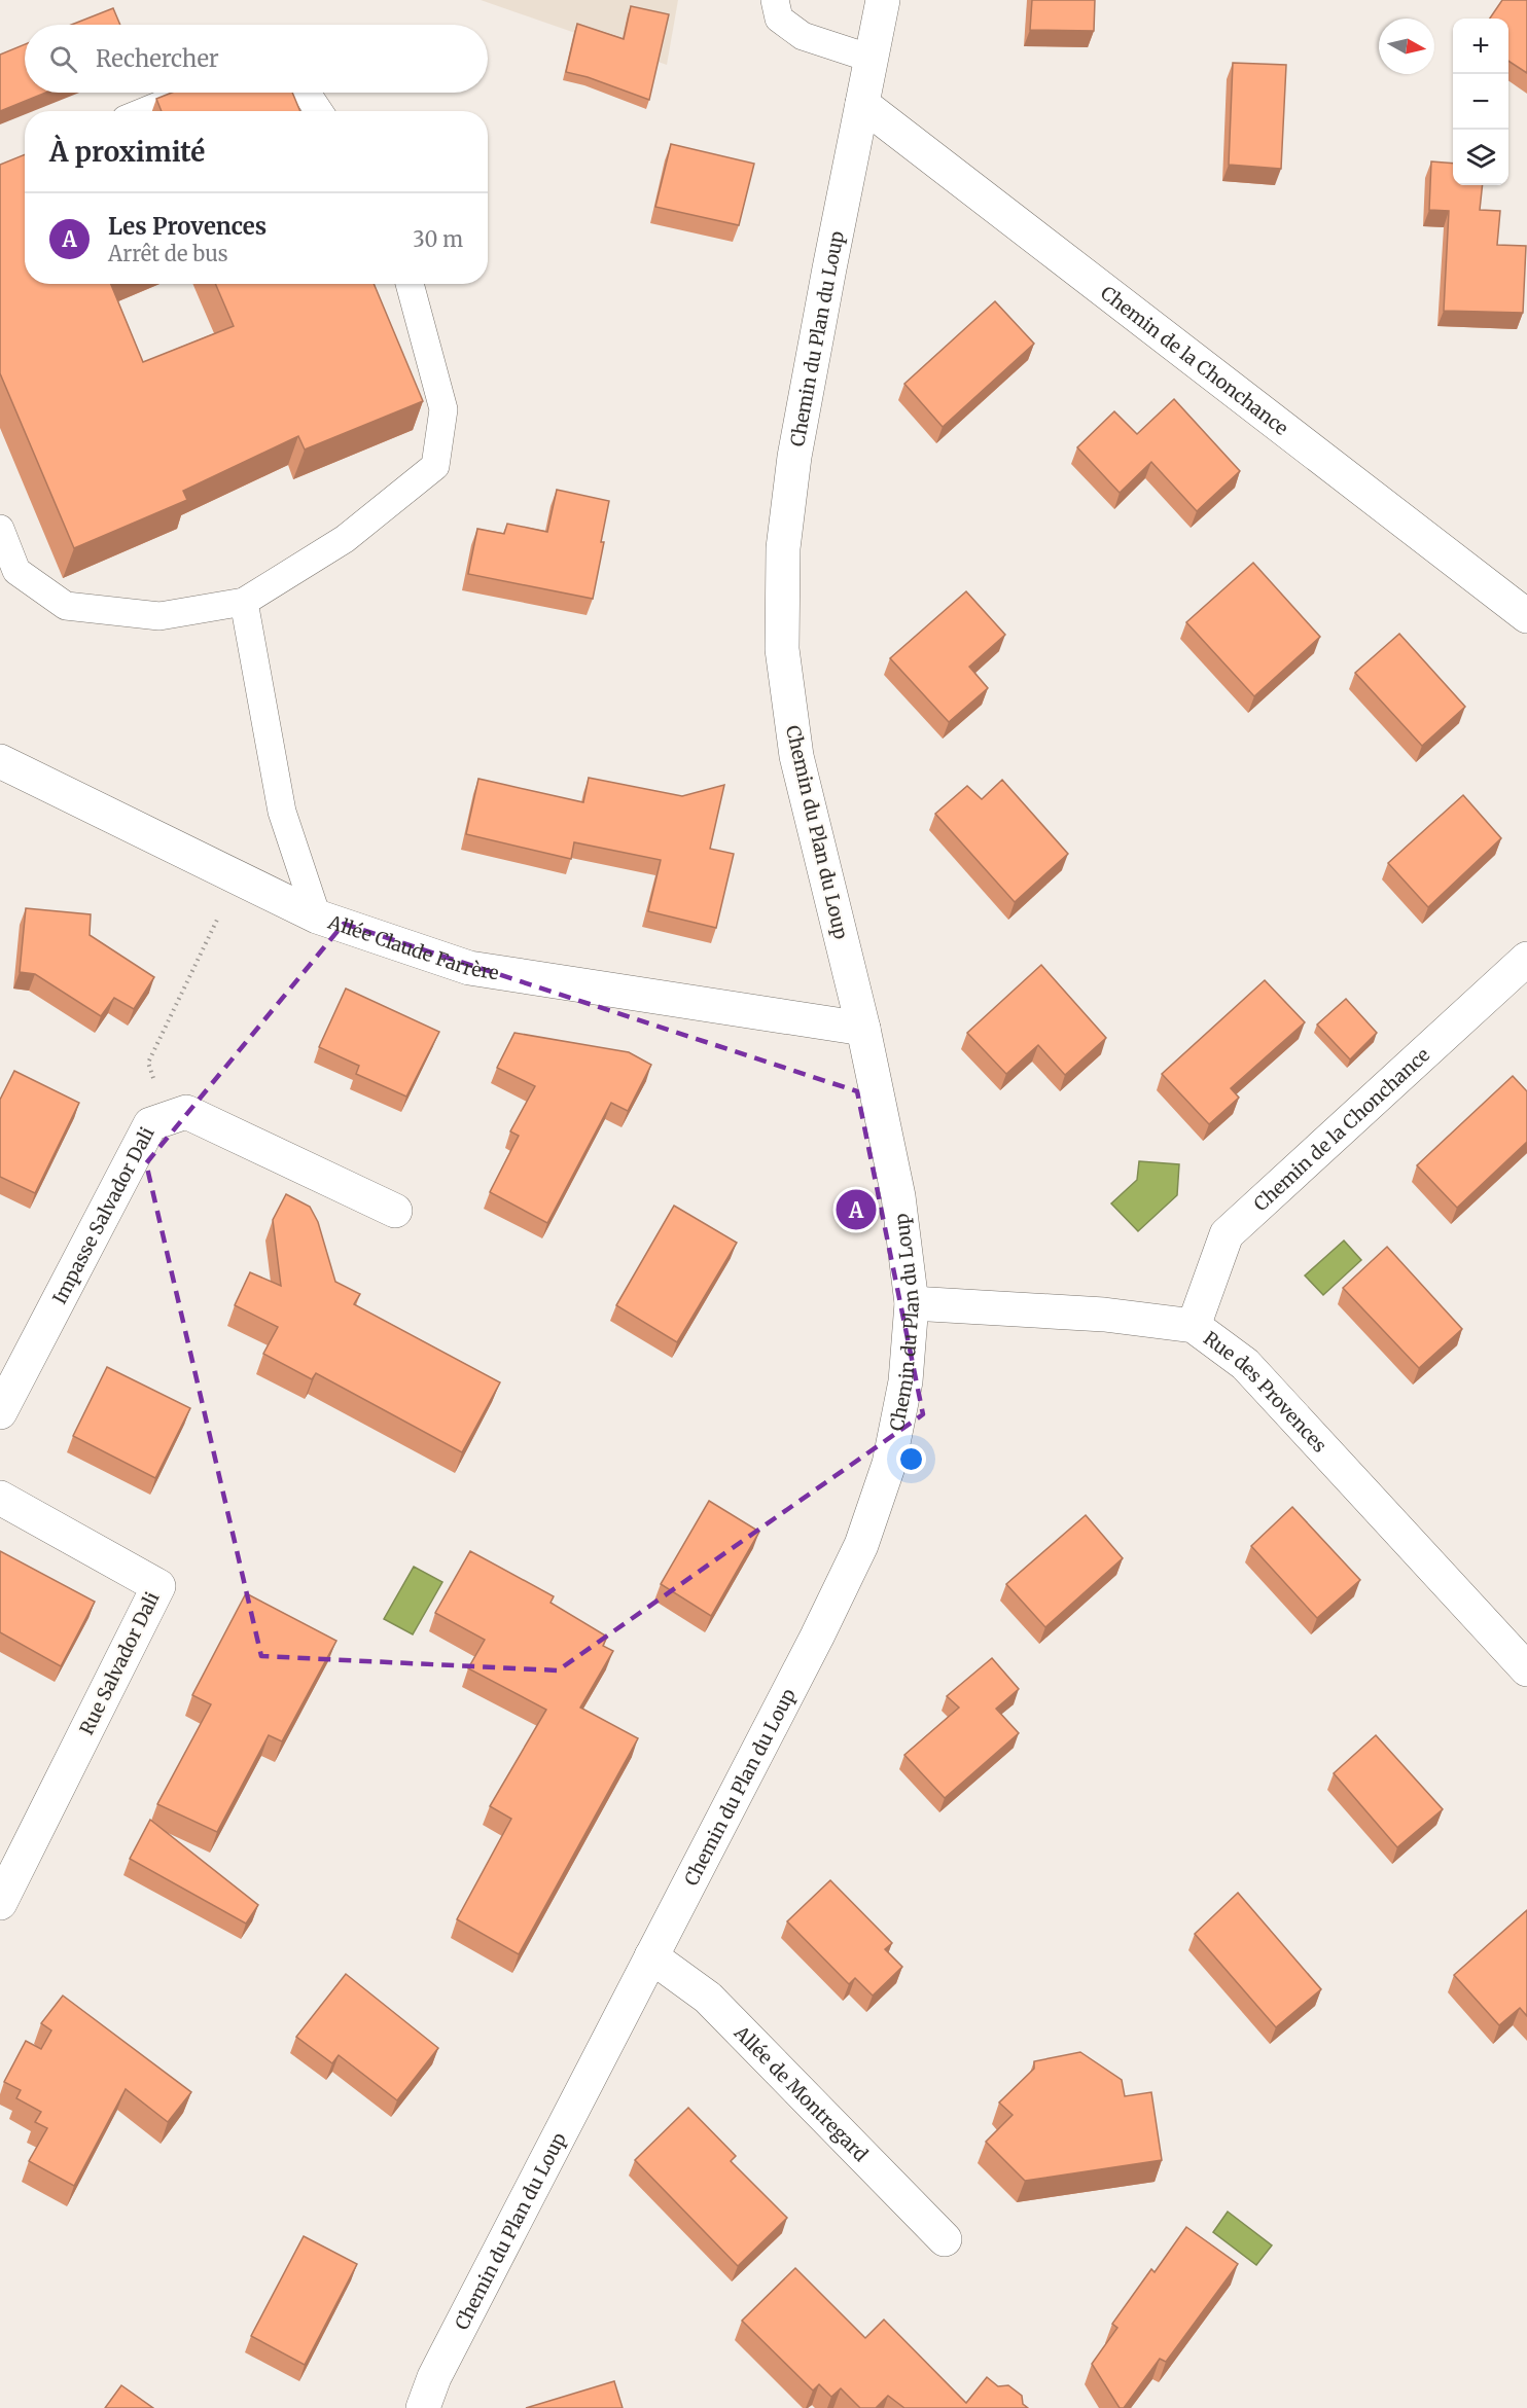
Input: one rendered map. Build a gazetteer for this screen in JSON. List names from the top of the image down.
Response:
{
  "streets": {
    "street": [
      "Chemin du Plan du Loup",
      "Chemin de la Chonchance",
      "Allée Claude Farrère",
      "Impasse Salvador Dali",
      "Rue des Provences",
      "Rue Salvador Dali",
      "Allée de Montregard"
    ]
  },
  "crossings": [
    ["Chemin du Plan du Loup", "Chemin de la Chonchance"],
    ["Chemin du Plan du Loup", "Allée Claude Farrère"],
    ["Chemin du Plan du Loup", "Rue des Provences"],
    ["Chemin du Plan du Loup", "Allée de Montregard"],
    ["Chemin de la Chonchance", "Rue des Provences"]
  ],
  "north": "right",
  "page": {
    "map_buttons": ["+", "−"],
    "search": "Rechercher",
    "heading": "À proximité",
    "list": [
      {
        "mark": "A",
        "name": "Les Provences",
        "note": "Arrêt de bus",
        "value": "30 m"
      }
    ],
    "pins": "A"
  }
}
